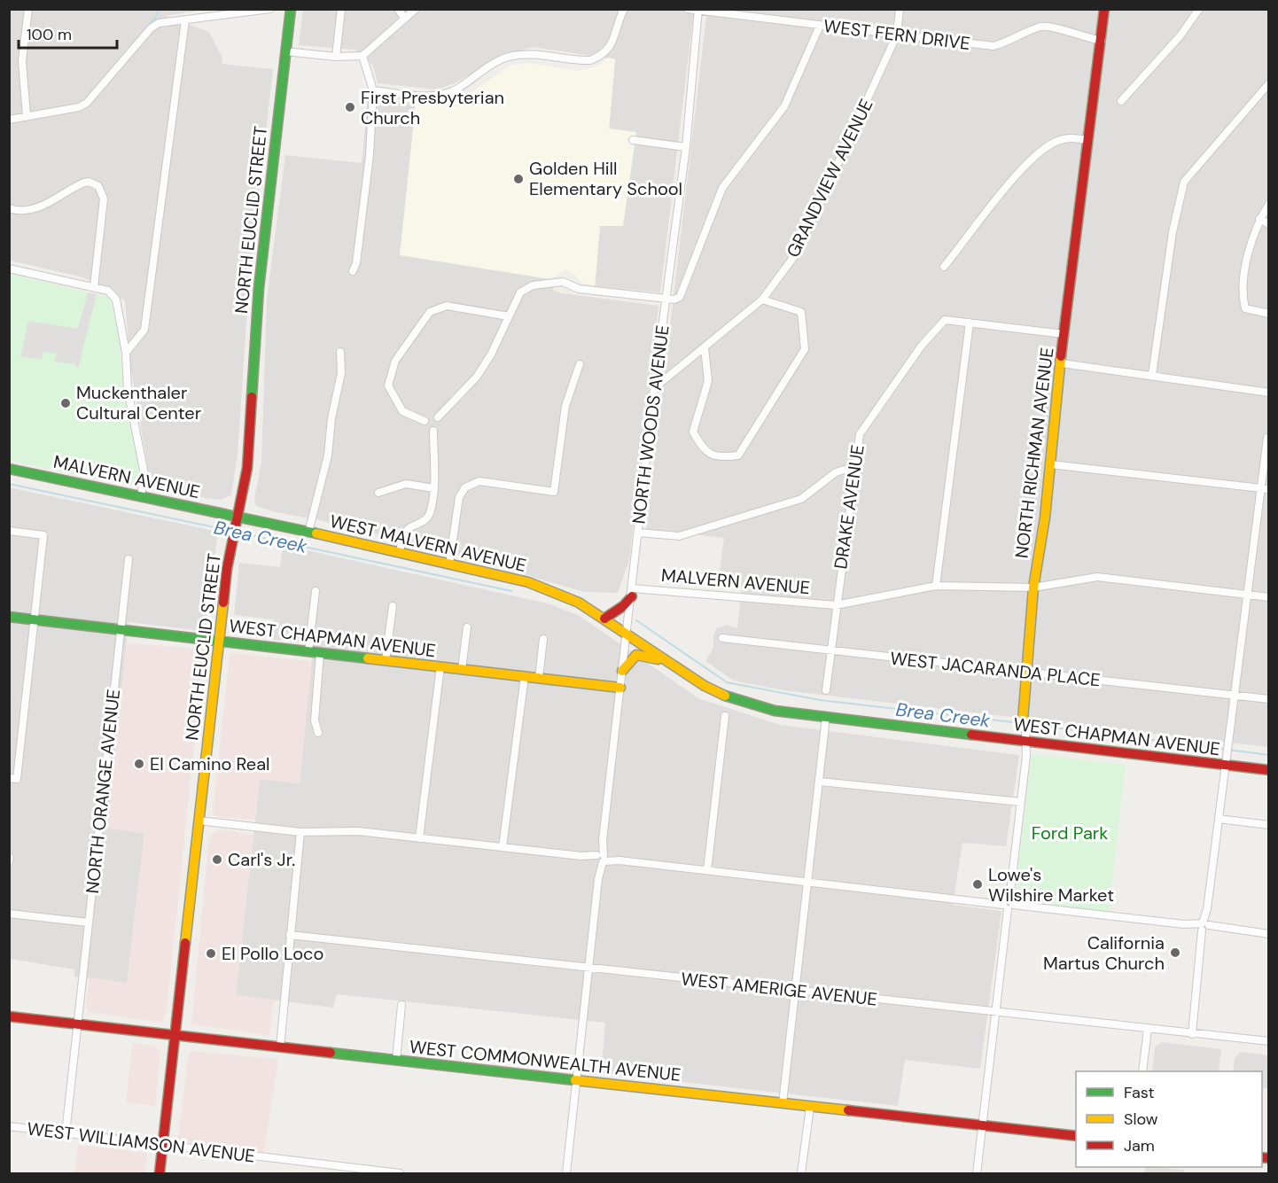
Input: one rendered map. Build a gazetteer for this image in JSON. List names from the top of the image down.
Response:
{
  "streets": {
    "main road": [
      "NORTH EUCLID STREET",
      "NORTH RICHMAN AVENUE",
      "MALVERN AVENUE",
      "WEST MALVERN AVENUE",
      "WEST CHAPMAN AVENUE",
      "WEST COMMONWEALTH AVENUE"
    ],
    "street": [
      "WEST FERN DRIVE",
      "GRANDVIEW AVENUE",
      "NORTH WOODS AVENUE",
      "DRAKE AVENUE",
      "WEST JACARANDA PLACE",
      "NORTH ORANGE AVENUE",
      "WEST AMERIGE AVENUE",
      "WEST WILLIAMSON AVENUE"
    ]
  },
  "crossings": [
    ["WEST FERN DRIVE", "GRANDVIEW AVENUE"],
    ["WEST FERN DRIVE", "NORTH WOODS AVENUE"],
    ["WEST FERN DRIVE", "NORTH RICHMAN AVENUE"],
    ["GRANDVIEW AVENUE", "NORTH WOODS AVENUE"],
    ["NORTH EUCLID STREET", "MALVERN AVENUE"],
    ["NORTH EUCLID STREET", "WEST MALVERN AVENUE"],
    ["NORTH EUCLID STREET", "WEST CHAPMAN AVENUE"],
    ["NORTH EUCLID STREET", "WEST COMMONWEALTH AVENUE"],
    ["NORTH EUCLID STREET", "WEST WILLIAMSON AVENUE"],
    ["NORTH WOODS AVENUE", "MALVERN AVENUE"],
    ["NORTH WOODS AVENUE", "WEST CHAPMAN AVENUE"],
    ["NORTH WOODS AVENUE", "WEST AMERIGE AVENUE"],
    ["NORTH WOODS AVENUE", "WEST COMMONWEALTH AVENUE"],
    ["NORTH RICHMAN AVENUE", "WEST CHAPMAN AVENUE"],
    ["NORTH RICHMAN AVENUE", "WEST JACARANDA PLACE"],
    ["NORTH RICHMAN AVENUE", "WEST AMERIGE AVENUE"],
    ["NORTH RICHMAN AVENUE", "WEST COMMONWEALTH AVENUE"],
    ["MALVERN AVENUE", "DRAKE AVENUE"],
    ["MALVERN AVENUE", "WEST MALVERN AVENUE"],
    ["DRAKE AVENUE", "WEST JACARANDA PLACE"],
    ["WEST MALVERN AVENUE", "WEST CHAPMAN AVENUE"],
    ["WEST CHAPMAN AVENUE", "NORTH ORANGE AVENUE"],
    ["NORTH ORANGE AVENUE", "WEST COMMONWEALTH AVENUE"],
    ["NORTH ORANGE AVENUE", "WEST WILLIAMSON AVENUE"]
  ],
  "water": ["Brea Creek"],
  "parks": ["Ford Park"],
  "places": [
    "First Presbyterian Church",
    "Golden Hill Elementary School",
    "Muckenthaler Cultural Center",
    "El Camino Real",
    "Carl's Jr.",
    "Lowe's Wilshire Market",
    "California Martus Church",
    "El Pollo Loco"
  ],
  "legend": ["Fast", "Slow", "Jam"],
  "scale_bar": "100 m"
}
